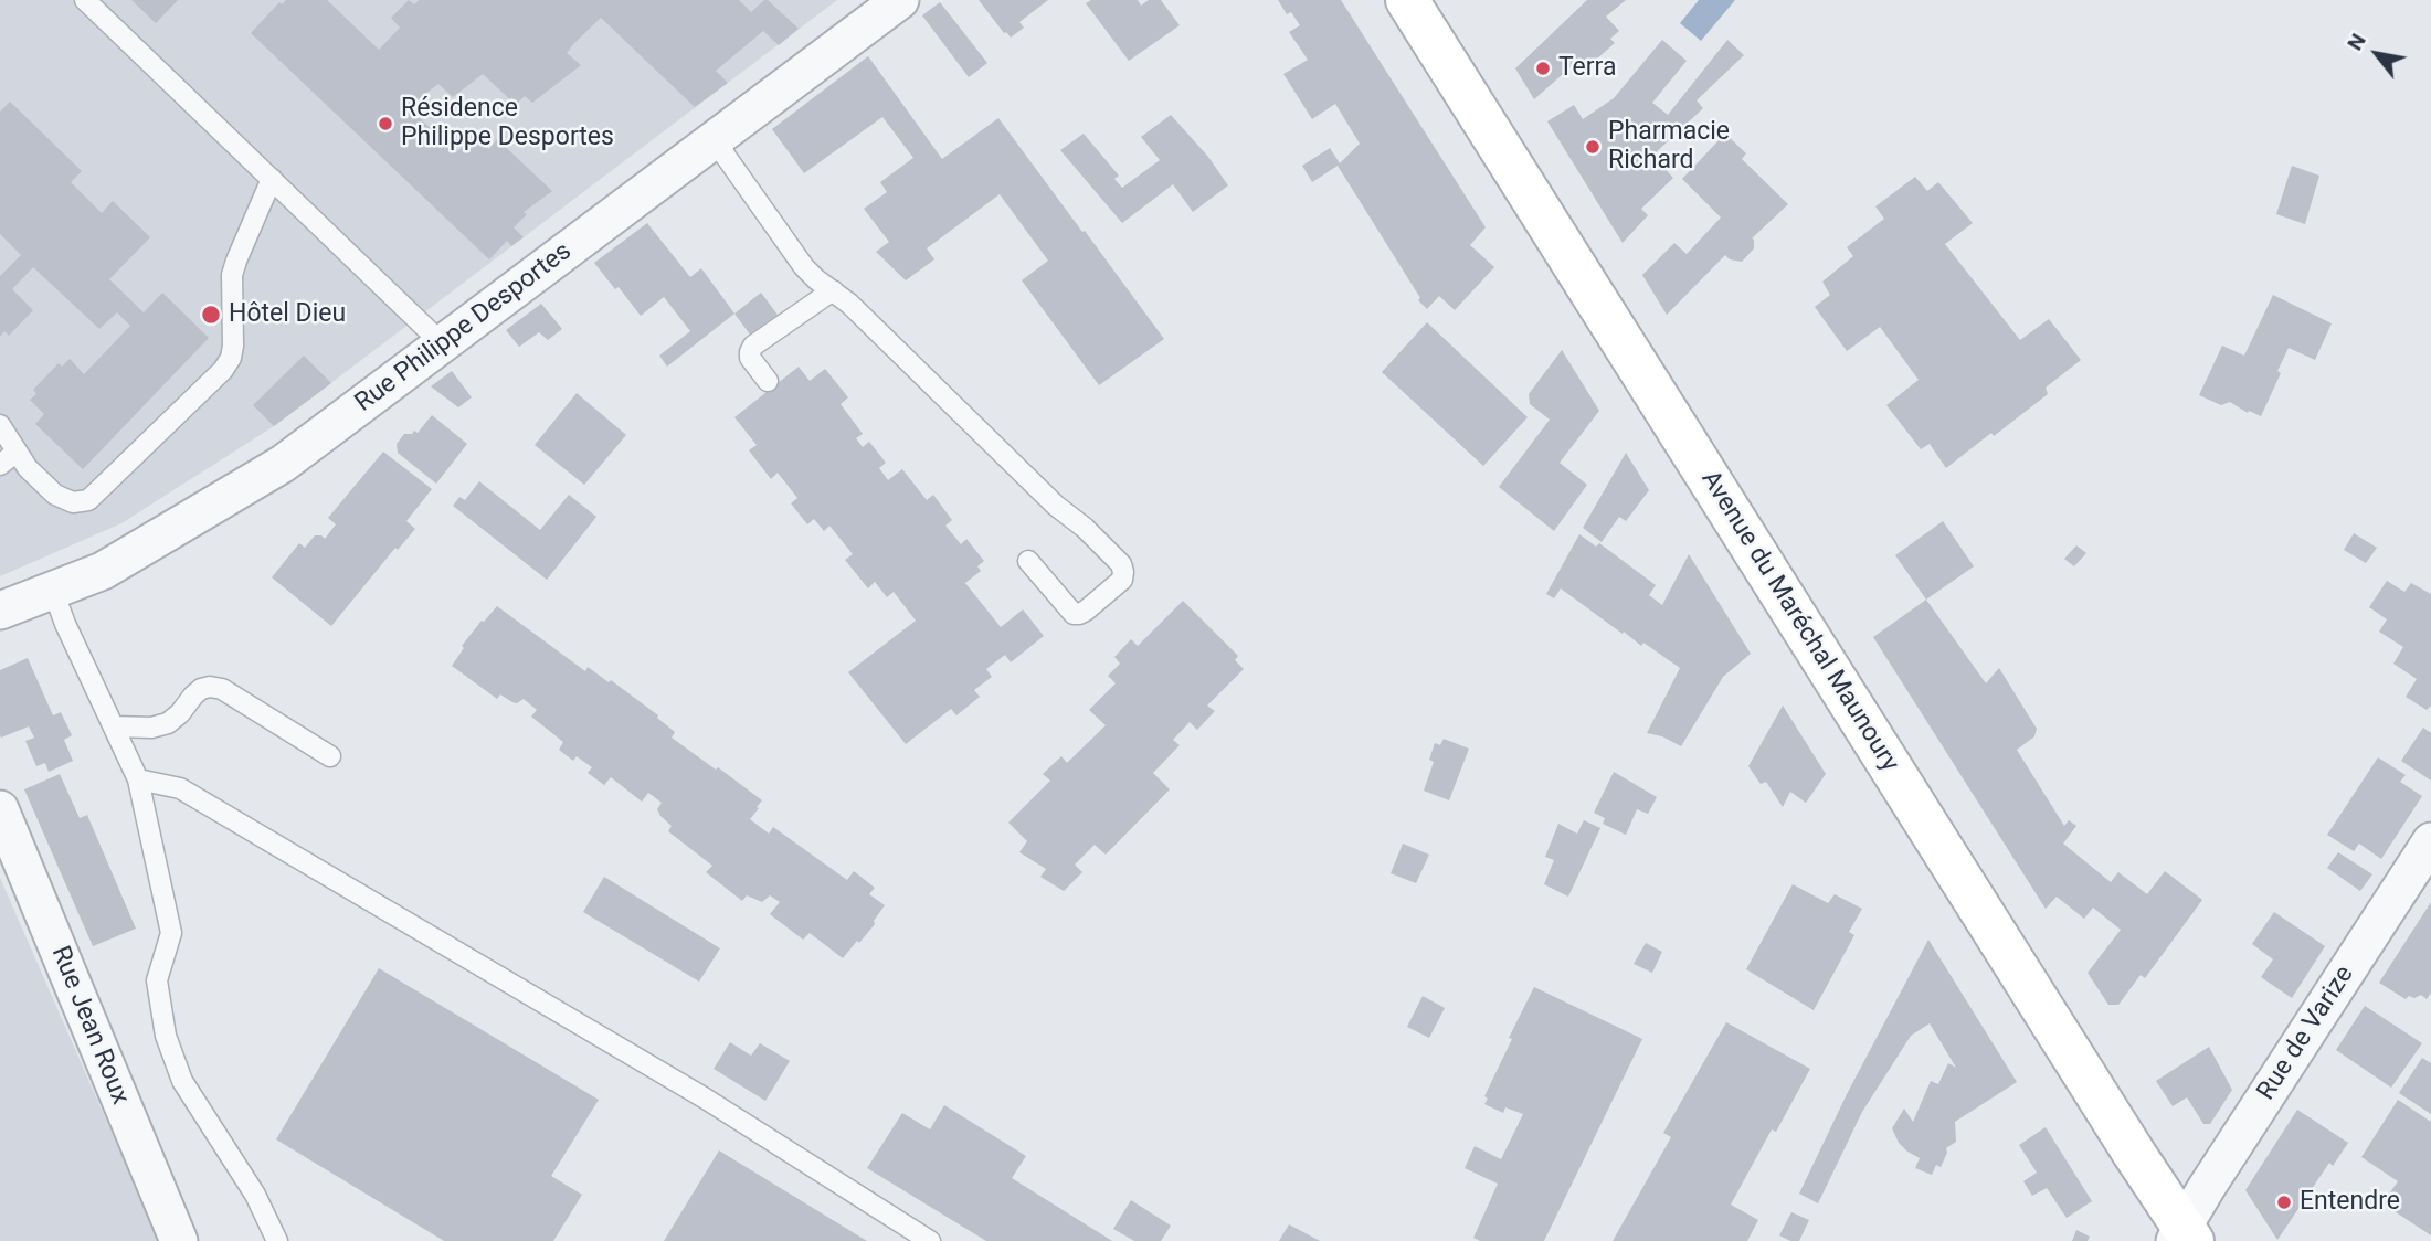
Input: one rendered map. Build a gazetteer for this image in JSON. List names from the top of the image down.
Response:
{
  "streets": {
    "main road": ["Avenue du Maréchal Maunoury"],
    "street": ["Rue Philippe Desportes", "Rue Jean Roux", "Rue de Varize"]
  },
  "crossings": [
    ["Avenue du Maréchal Maunoury", "Rue de Varize"]
  ],
  "places": [
    "Terra",
    "Résidence Philippe Desportes",
    "Pharmacie Richard",
    "Hôtel Dieu",
    "Entendre"
  ],
  "north": "top left"
}
